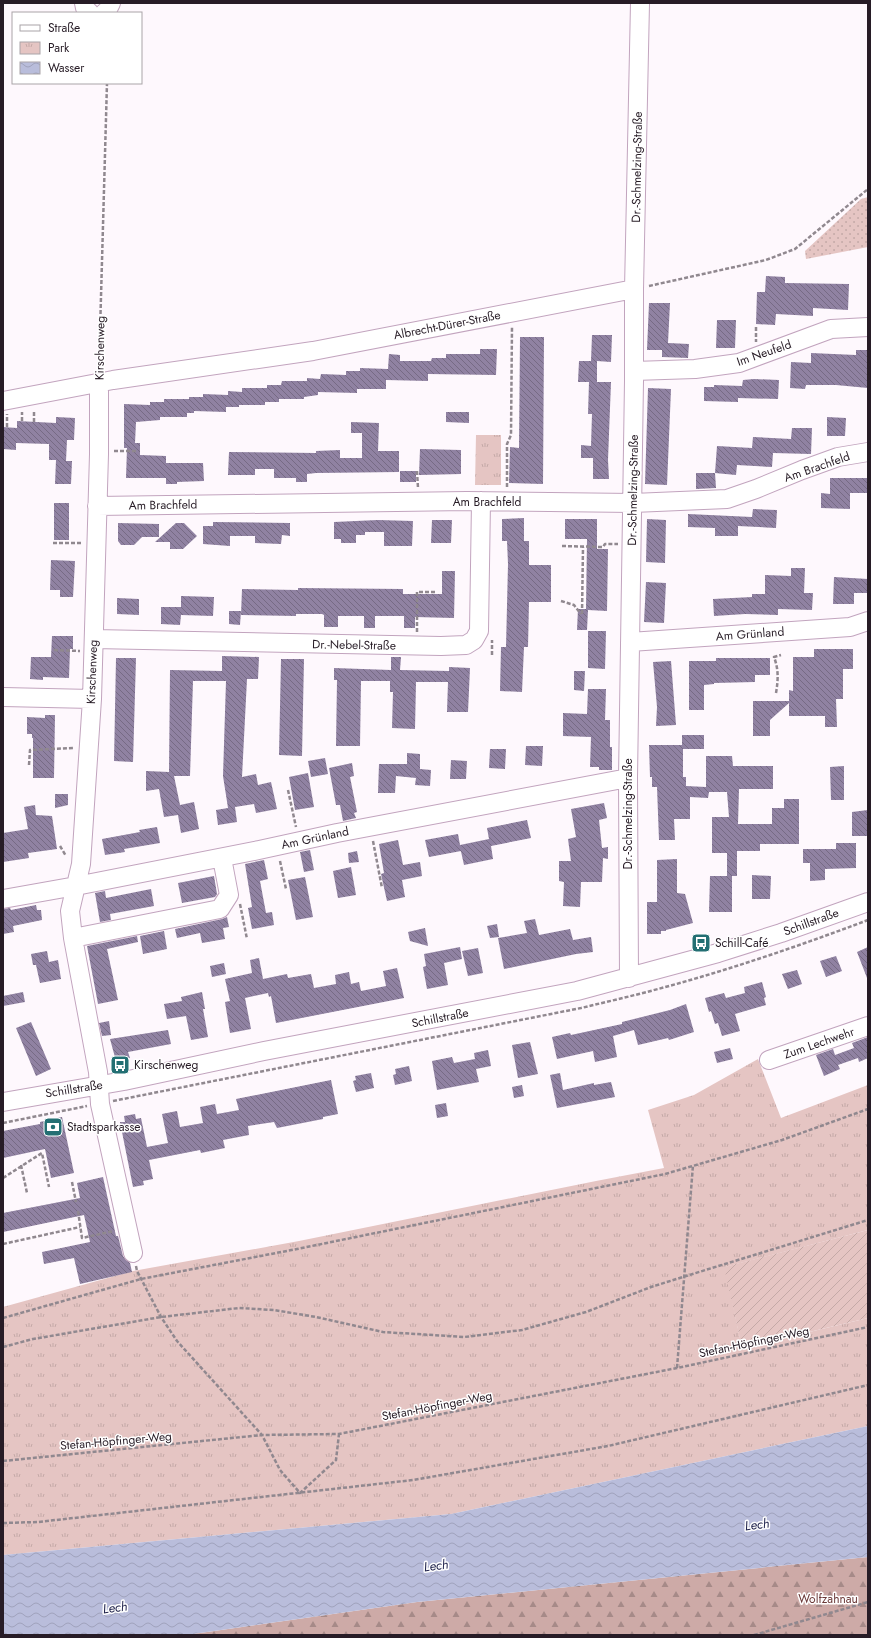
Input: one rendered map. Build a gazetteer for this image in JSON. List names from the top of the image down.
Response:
{
  "streets": {
    "street": [
      "Dr.-Schmelzing-Straße",
      "Albrecht-Dürer-Straße",
      "Kirschenweg",
      "Im Neufeld",
      "Am Brachfeld",
      "Am Grünland",
      "Dr.-Nebel-Straße",
      "Schillstraße",
      "Zum Lechwehr"
    ],
    "path": ["Stefan-Höpfinger-Weg"]
  },
  "crossings": [
    ["Dr.-Schmelzing-Straße", "Albrecht-Dürer-Straße"],
    ["Dr.-Schmelzing-Straße", "Im Neufeld"],
    ["Dr.-Schmelzing-Straße", "Am Brachfeld"],
    ["Dr.-Schmelzing-Straße", "Am Grünland"],
    ["Dr.-Schmelzing-Straße", "Schillstraße"],
    ["Albrecht-Dürer-Straße", "Kirschenweg"],
    ["Kirschenweg", "Am Brachfeld"],
    ["Kirschenweg", "Am Grünland"],
    ["Kirschenweg", "Dr.-Nebel-Straße"],
    ["Kirschenweg", "Schillstraße"],
    ["Am Brachfeld", "Dr.-Nebel-Straße"]
  ],
  "water": ["Lech"],
  "parks": ["Wolfzahnau"],
  "places": {
    "bus stop": ["Schill-Café", "Kirschenweg"],
    "bank": ["Stadtsparkasse"]
  },
  "legend": ["Straße", "Park", "Wasser"]
}
